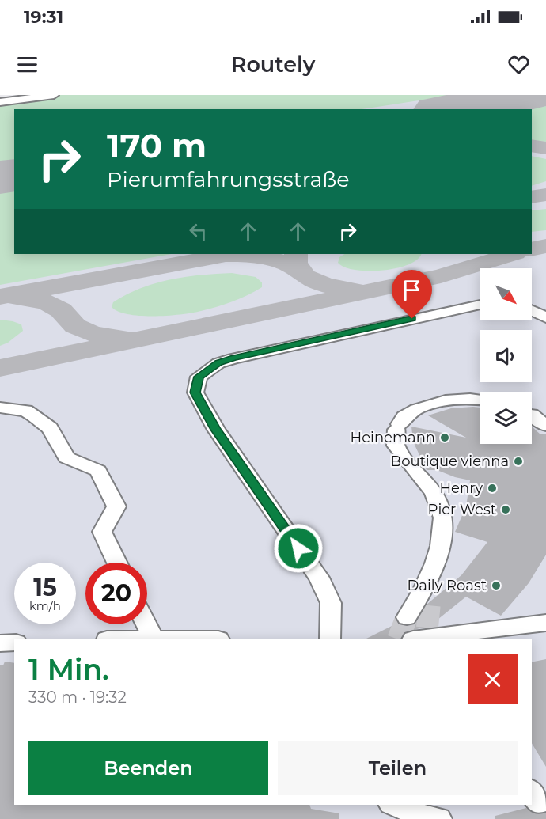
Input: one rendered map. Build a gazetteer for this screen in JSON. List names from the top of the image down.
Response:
{
  "places": [
    "Heinemann",
    "Boutique vienna",
    "Henry",
    "Pier West",
    "Daily Roast"
  ],
  "north": "bottom right",
  "page": {
    "status": "19:31",
    "header": "Routely",
    "turn": ["170 m", "Pierumfahrungsstraße"],
    "speed": "15 km/h",
    "limit": "20",
    "heading": ["1 Min.", "330 m · 19:32"],
    "buttons": ["Beenden", "Teilen"]
  }
}
